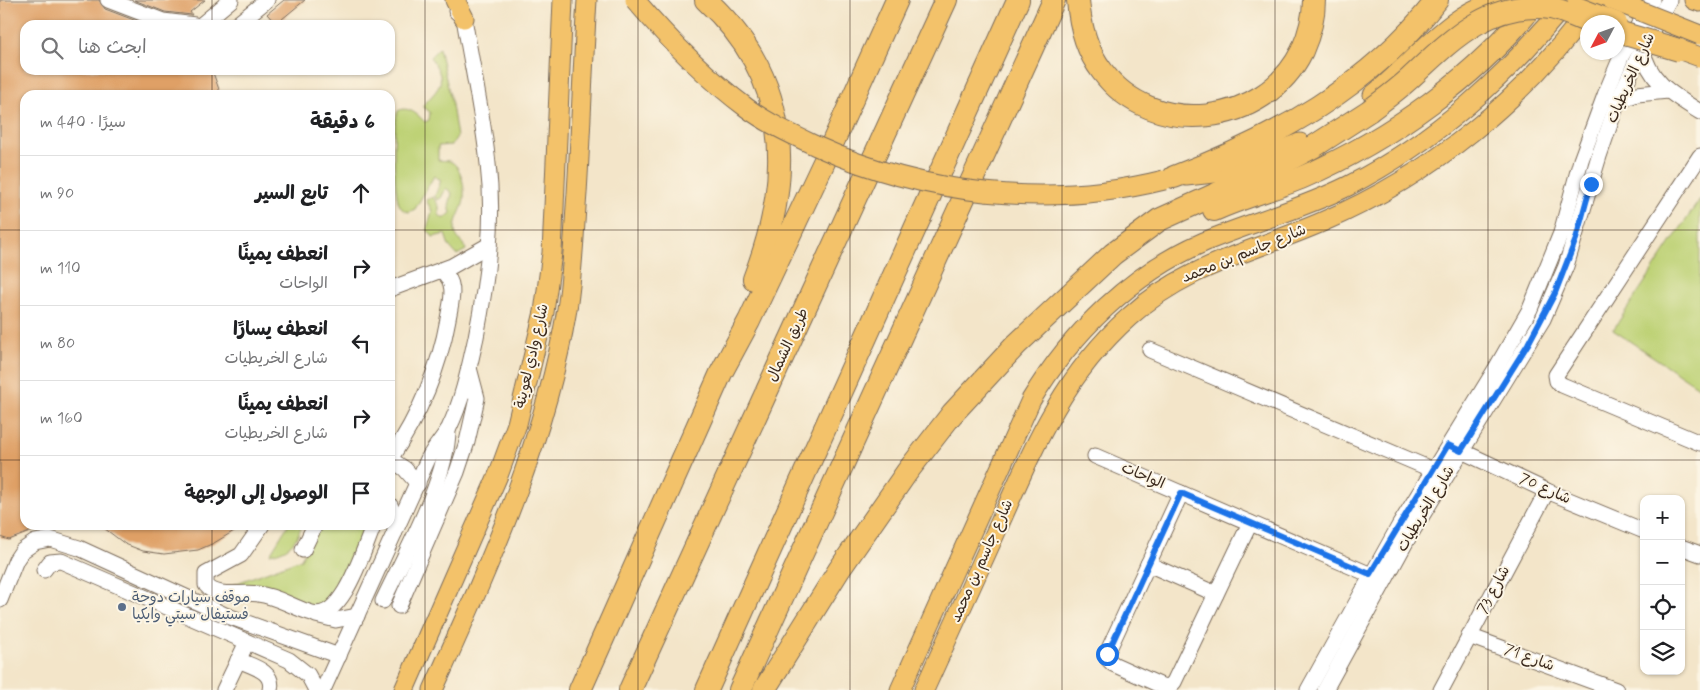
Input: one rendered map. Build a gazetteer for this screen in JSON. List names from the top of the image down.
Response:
{
  "streets": {
    "highway": ["طريق الشمال"],
    "main road": ["شارع جاسم بن محمد", "شارع وادي لعوينة"],
    "street": [
      "شارع الخريطيات",
      "الواحات",
      "شارع 70",
      "شارع 73",
      "شارع 71"
    ]
  },
  "crossings": [
    ["شارع الخريطيات", "الواحات"],
    ["شارع الخريطيات", "شارع 70"],
    ["شارع 70", "شارع 73"],
    ["شارع 73", "شارع 71"]
  ],
  "places": ["موقف سيارات دوحة فستيفال سيتي وايكيا"],
  "north": "bottom left",
  "page": {
    "search": "ابحث هنا",
    "heading": ["6 دقيقة", "سيرًا · 440 m"],
    "list": [
      ["تابع السير", "90 m"],
      ["انعطف يمينًا", "الواحات", "110 m"],
      ["انعطف يسارًا", "شارع الخريطيات", "80 m"],
      ["انعطف يمينًا", "شارع الخريطيات", "160 m"],
      "الوصول إلى الوجهة"
    ],
    "map_buttons": ["+", "−"]
  }
}
